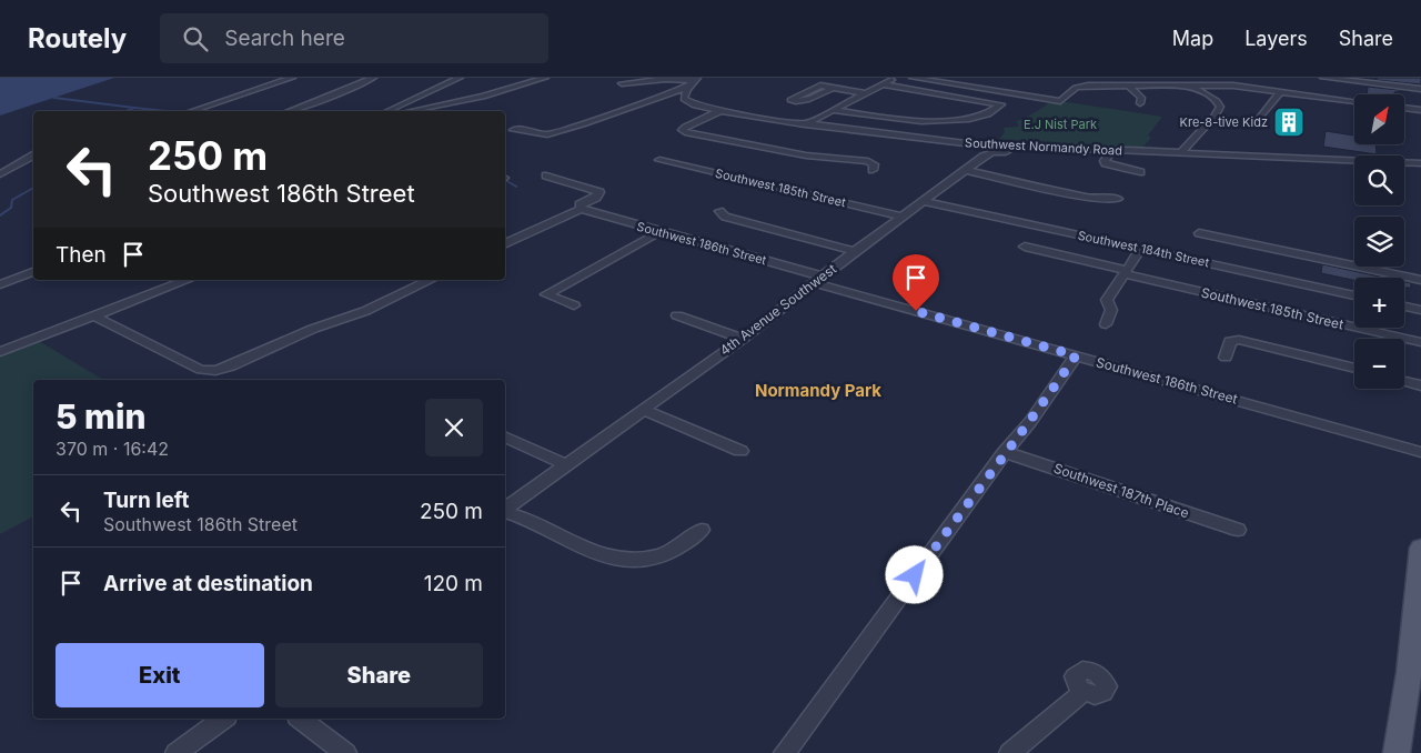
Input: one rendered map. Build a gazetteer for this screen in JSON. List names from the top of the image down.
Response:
{
  "streets": {
    "street": [
      "Southwest Normandy Road",
      "Southwest 185th Street",
      "Southwest 186th Street",
      "Southwest 184th Street",
      "4th Avenue Southwest",
      "Southwest 187th Place"
    ]
  },
  "crossings": [
    ["Southwest Normandy Road", "4th Avenue Southwest"],
    ["Southwest 185th Street", "4th Avenue Southwest"],
    ["Southwest 186th Street", "4th Avenue Southwest"],
    ["Southwest 184th Street", "4th Avenue Southwest"]
  ],
  "districts": ["Normandy Park"],
  "parks": ["E.J Nist Park"],
  "places": {
    "building": ["Kre-8-tive Kidz"]
  },
  "north": "top right",
  "page": {
    "header": "Routely",
    "search": "Search here",
    "nav": ["Map", "Layers", "Share"],
    "map_buttons": ["+", "−"],
    "turn": ["250 m", "Southwest 186th Street"],
    "then": "Then",
    "heading": ["5 min", "370 m · 16:42"],
    "list": [
      {
        "name": "Turn left",
        "note": "Southwest 186th Street",
        "value": "250 m"
      },
      {
        "name": "Arrive at destination",
        "value": "120 m"
      }
    ],
    "buttons": ["Exit", "Share"]
  }
}
